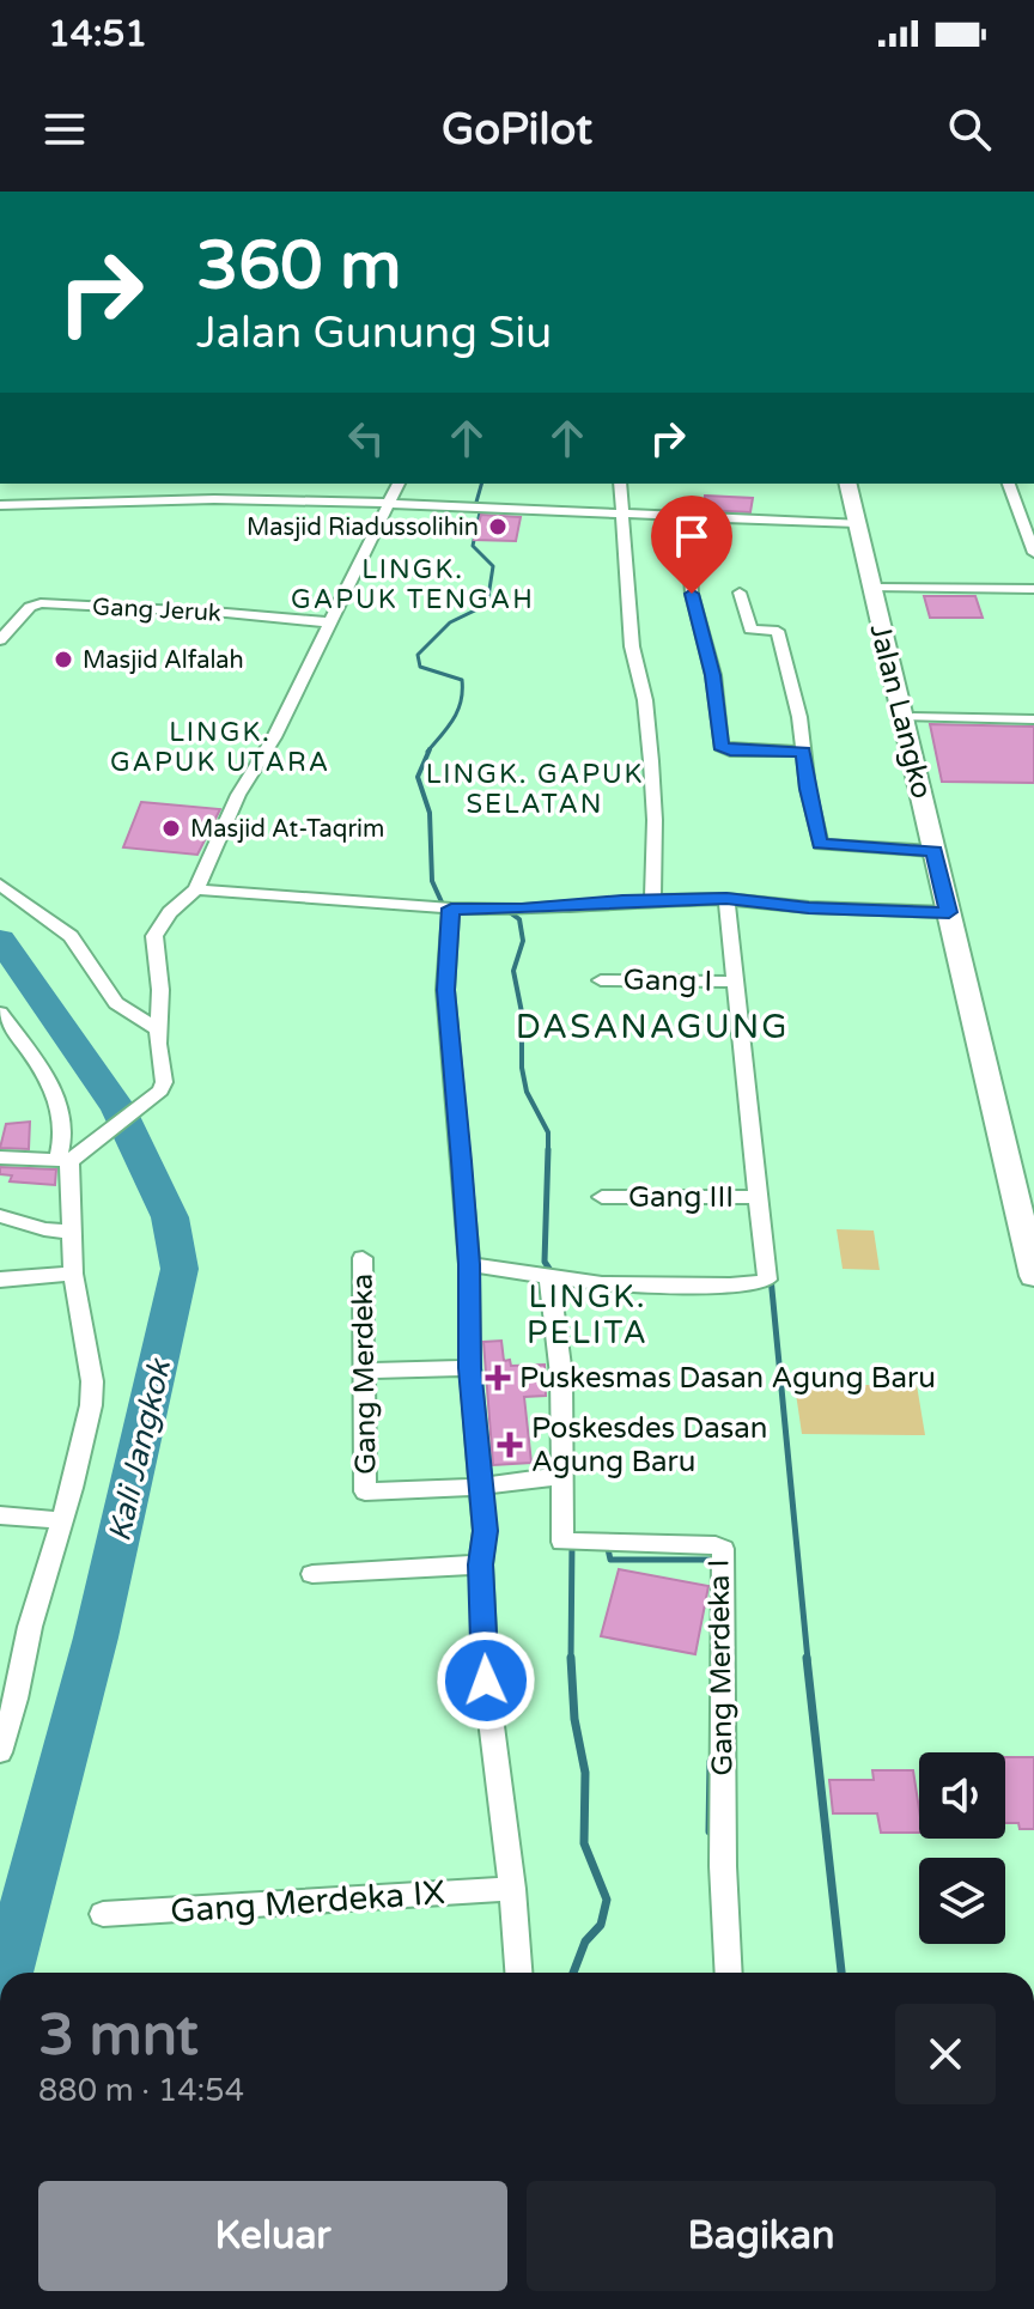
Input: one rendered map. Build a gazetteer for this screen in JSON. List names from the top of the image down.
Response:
{
  "streets": {
    "main road": ["Jalan Langko"],
    "street": [
      "Gang Jeruk",
      "Gang I",
      "Gang III",
      "Gang Merdeka",
      "Gang Merdeka I",
      "Gang Merdeka IX"
    ]
  },
  "districts": [
    "LINGK. GAPUK TENGAH",
    "LINGK. GAPUK UTARA",
    "LINGK. GAPUK SELATAN",
    "DASANAGUNG",
    "LINGK. PELITA"
  ],
  "water": ["Kali Jangkok"],
  "places": {
    "other": ["Masjid Riadussolihin", "Masjid Alfalah", "Masjid At-Taqrim"],
    "health": ["Puskesmas Dasan Agung Baru", "Poskesdes Dasan Agung Baru"]
  },
  "page": {
    "status": "14:51",
    "header": "GoPilot",
    "turn": ["360 m", "Jalan Gunung Siu"],
    "heading": ["3 mnt", "880 m · 14:54"],
    "buttons": ["Keluar", "Bagikan"]
  }
}
